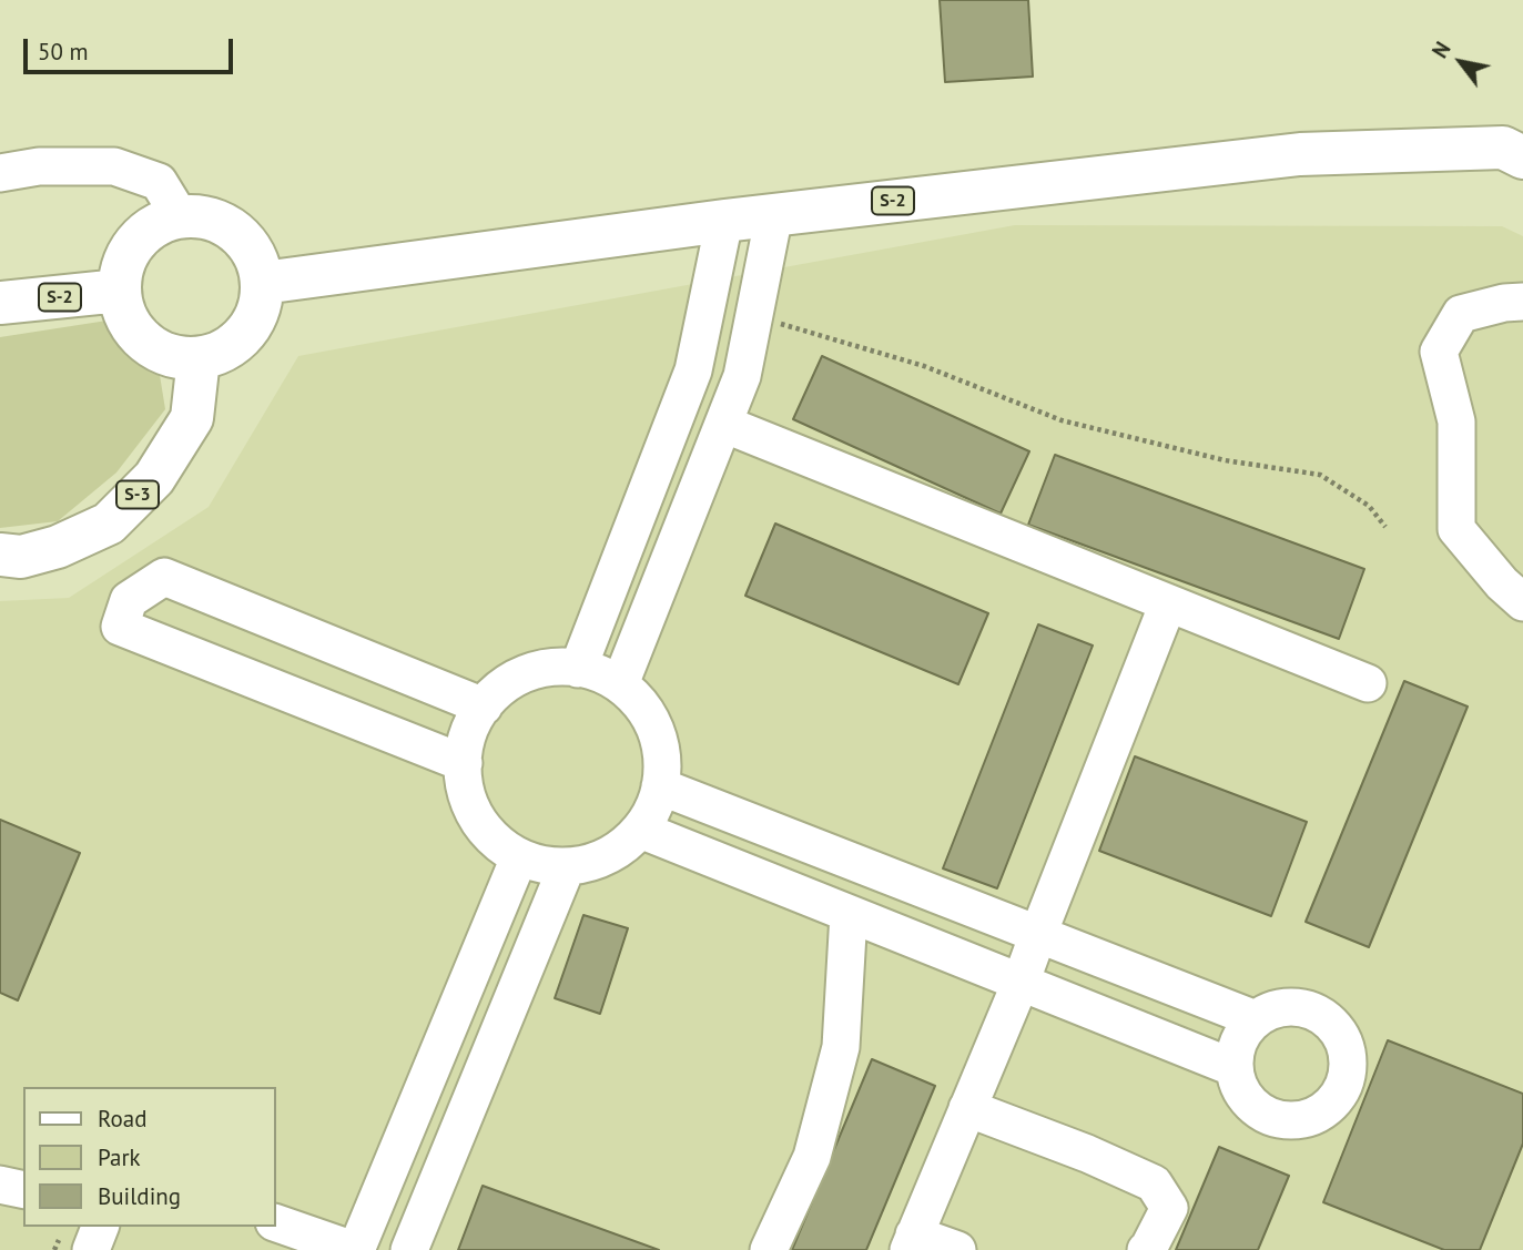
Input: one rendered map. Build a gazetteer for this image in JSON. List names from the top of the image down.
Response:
{
  "streets": {
    "highway": ["S-2", "S-3"]
  },
  "crossings": [
    ["S-2", "S-3"]
  ],
  "legend": ["Road", "Park", "Building"],
  "scale_bar": "50 m",
  "north": "top left"
}
